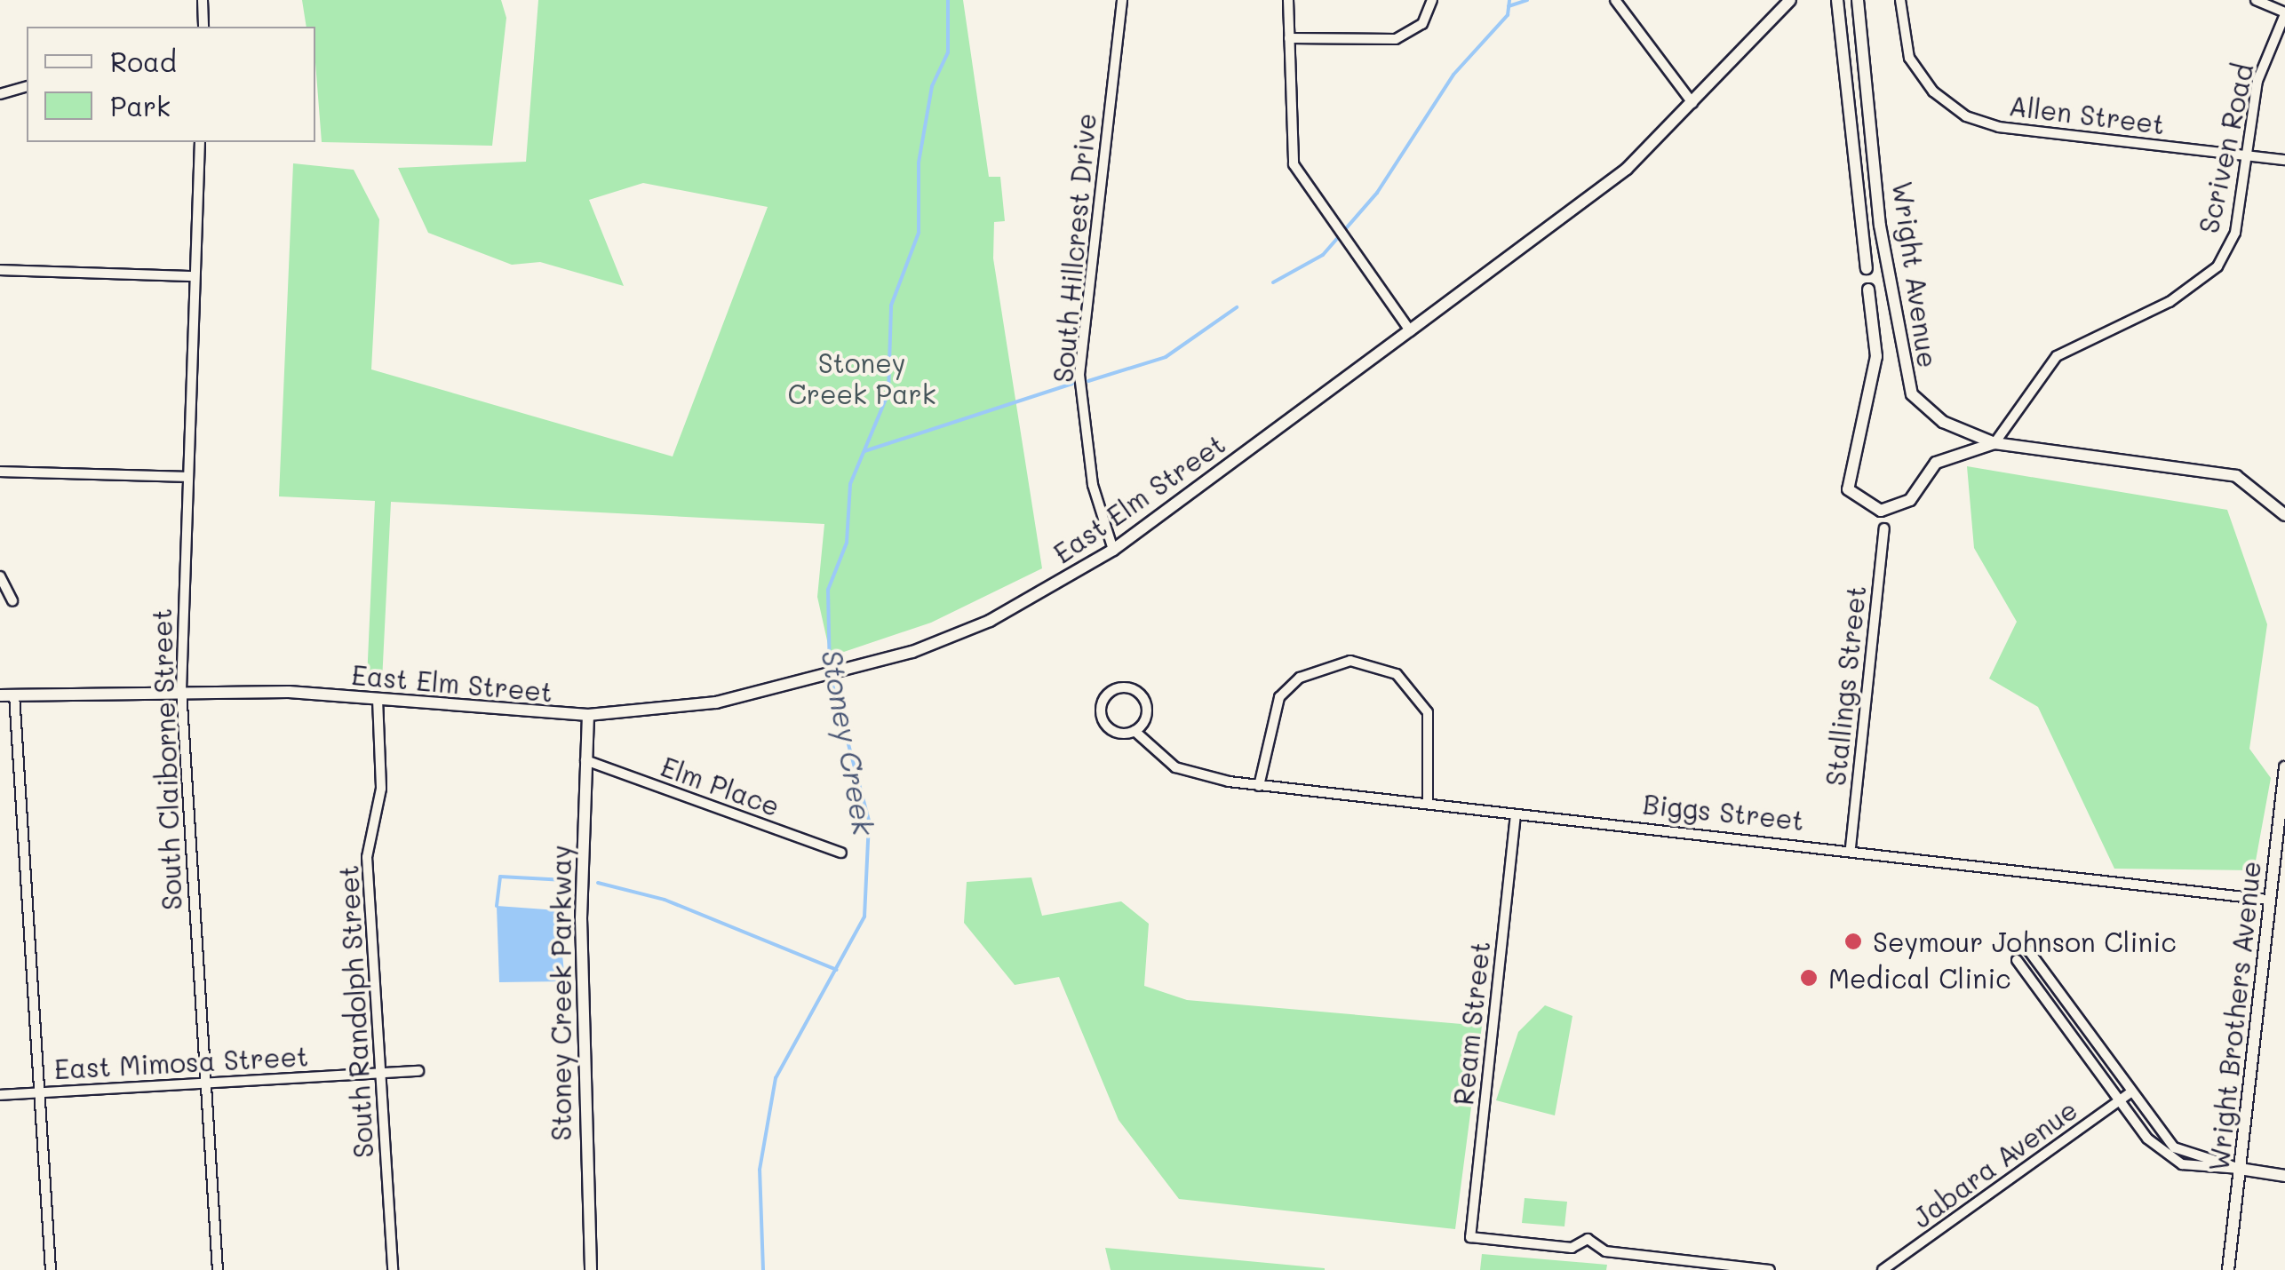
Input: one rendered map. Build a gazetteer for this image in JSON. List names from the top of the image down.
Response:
{
  "streets": {
    "street": [
      "Allen Street",
      "Scriven Road",
      "South Hillcrest Drive",
      "Wright Avenue",
      "East Elm Street",
      "Stallings Street",
      "South Claiborne Street",
      "Elm Place",
      "Biggs Street",
      "Stoney Creek Parkway",
      "South Randolph Street",
      "Wright Brothers Avenue",
      "Ream Street",
      "East Mimosa Street",
      "Jabara Avenue"
    ]
  },
  "crossings": [
    ["Allen Street", "Scriven Road"],
    ["Scriven Road", "Wright Avenue"],
    ["South Hillcrest Drive", "East Elm Street"],
    ["East Elm Street", "South Claiborne Street"],
    ["East Elm Street", "Stoney Creek Parkway"],
    ["East Elm Street", "South Randolph Street"],
    ["Stallings Street", "Biggs Street"],
    ["South Claiborne Street", "East Mimosa Street"],
    ["Elm Place", "Stoney Creek Parkway"],
    ["Biggs Street", "Wright Brothers Avenue"],
    ["Biggs Street", "Ream Street"],
    ["South Randolph Street", "East Mimosa Street"]
  ],
  "water": ["Stoney Creek"],
  "parks": ["Stoney Creek Park"],
  "places": ["Seymour Johnson Clinic", "Medical Clinic"],
  "legend": ["Road", "Park"]
}
